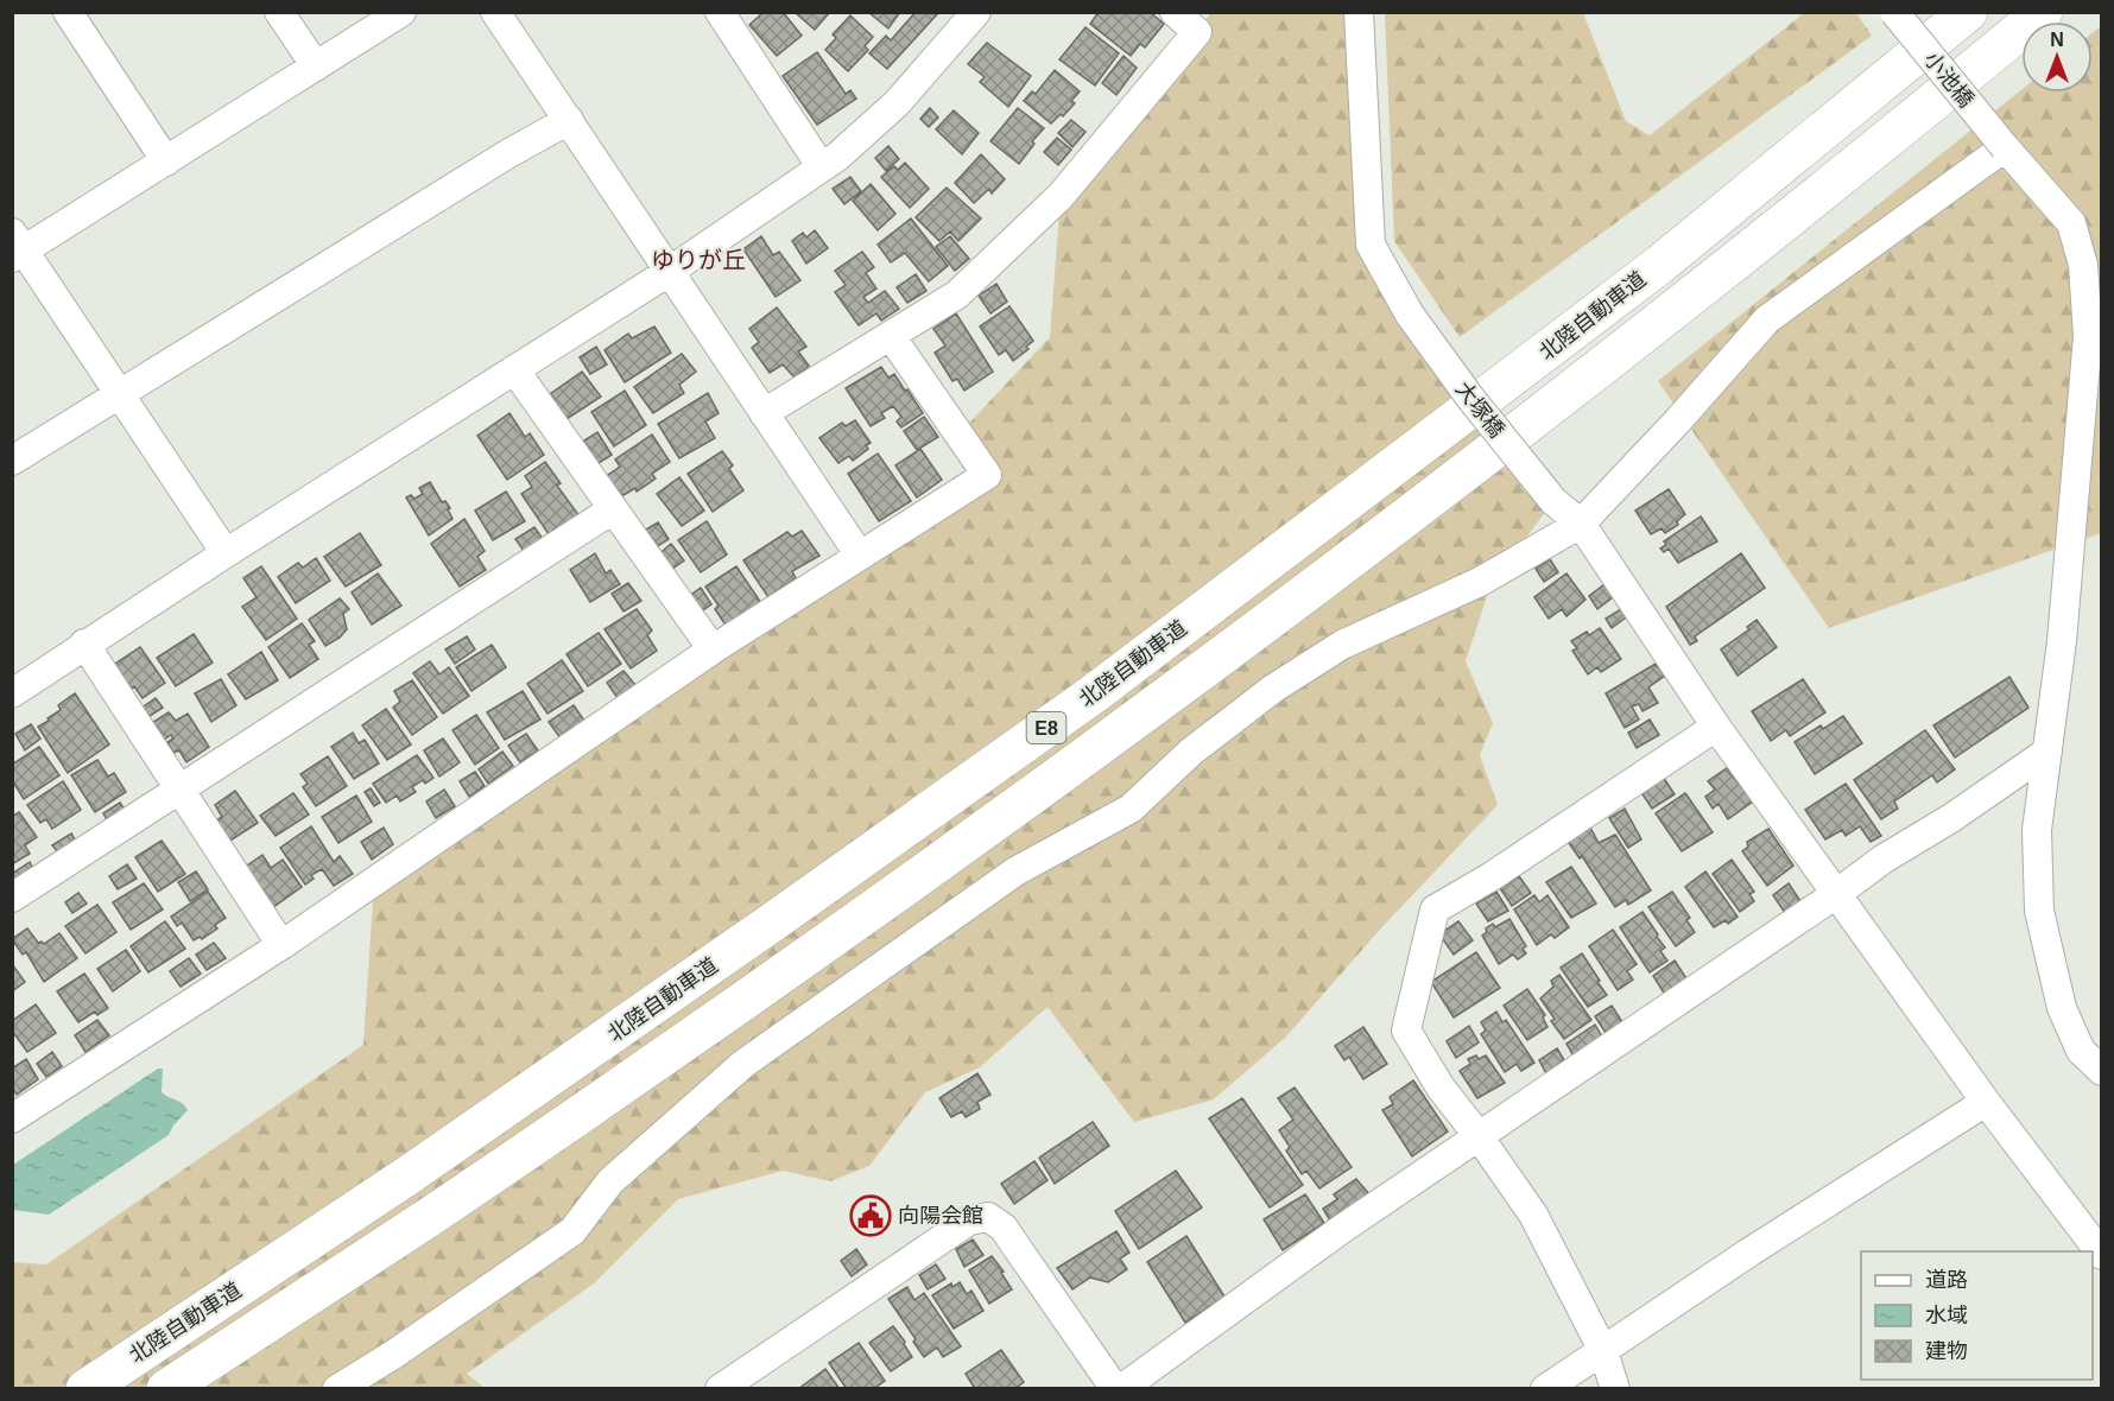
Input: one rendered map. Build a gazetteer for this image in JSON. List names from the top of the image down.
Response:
{
  "streets": {
    "highway": ["北陸自動車道", "E8"],
    "street": ["小池橋", "大塚橋"]
  },
  "districts": ["ゆりが丘"],
  "places": {
    "public building": ["向陽会館"]
  },
  "legend": ["道路", "水域", "建物"],
  "north": "top"
}
